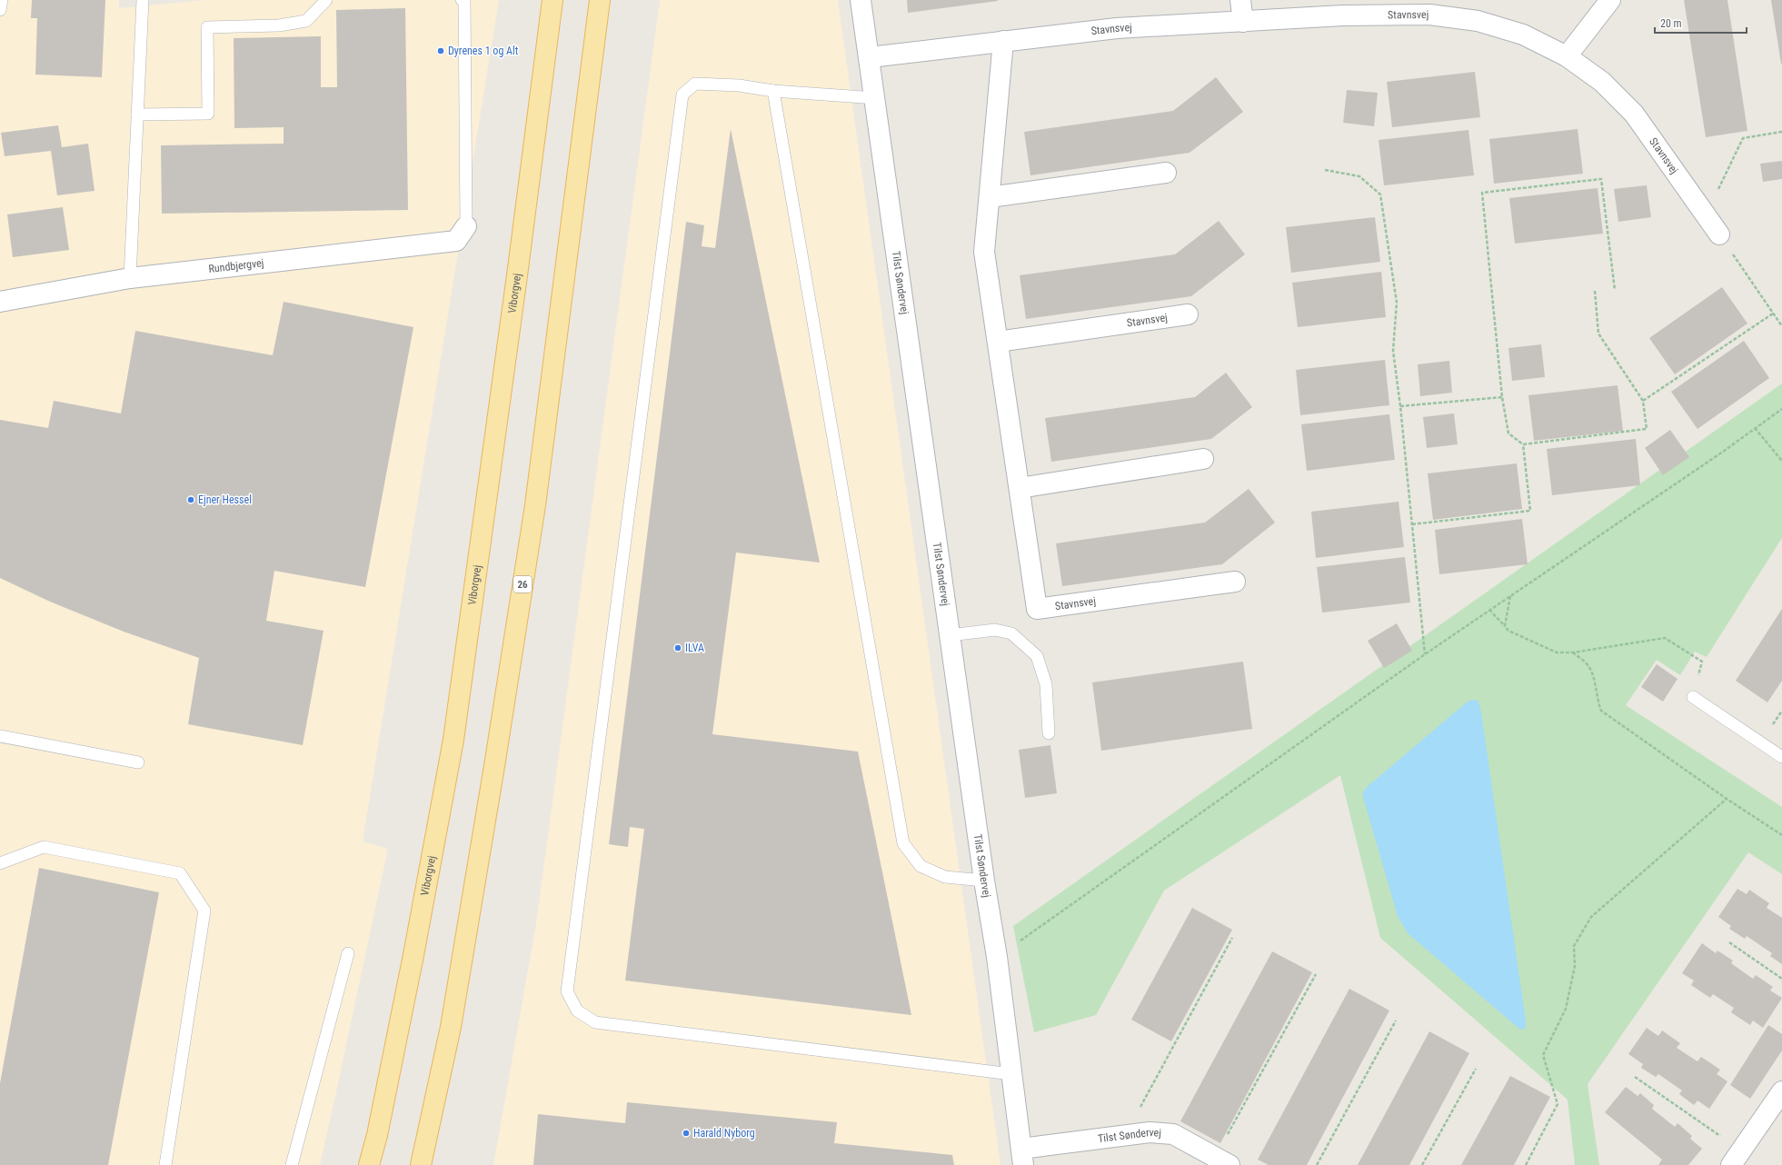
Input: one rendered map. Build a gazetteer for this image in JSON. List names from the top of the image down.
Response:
{
  "streets": {
    "main road": ["Viborgvej", "26"],
    "street": ["Stavnsvej", "Rundbjergvej", "Tilst Søndervej"]
  },
  "crossings": [
    ["Stavnsvej", "Tilst Søndervej"]
  ],
  "places": [
    "Dyrenes 1 og Alt",
    "Ejner Hessel",
    "ILVA",
    "Harald Nyborg"
  ],
  "scale_bar": "20 m"
}
